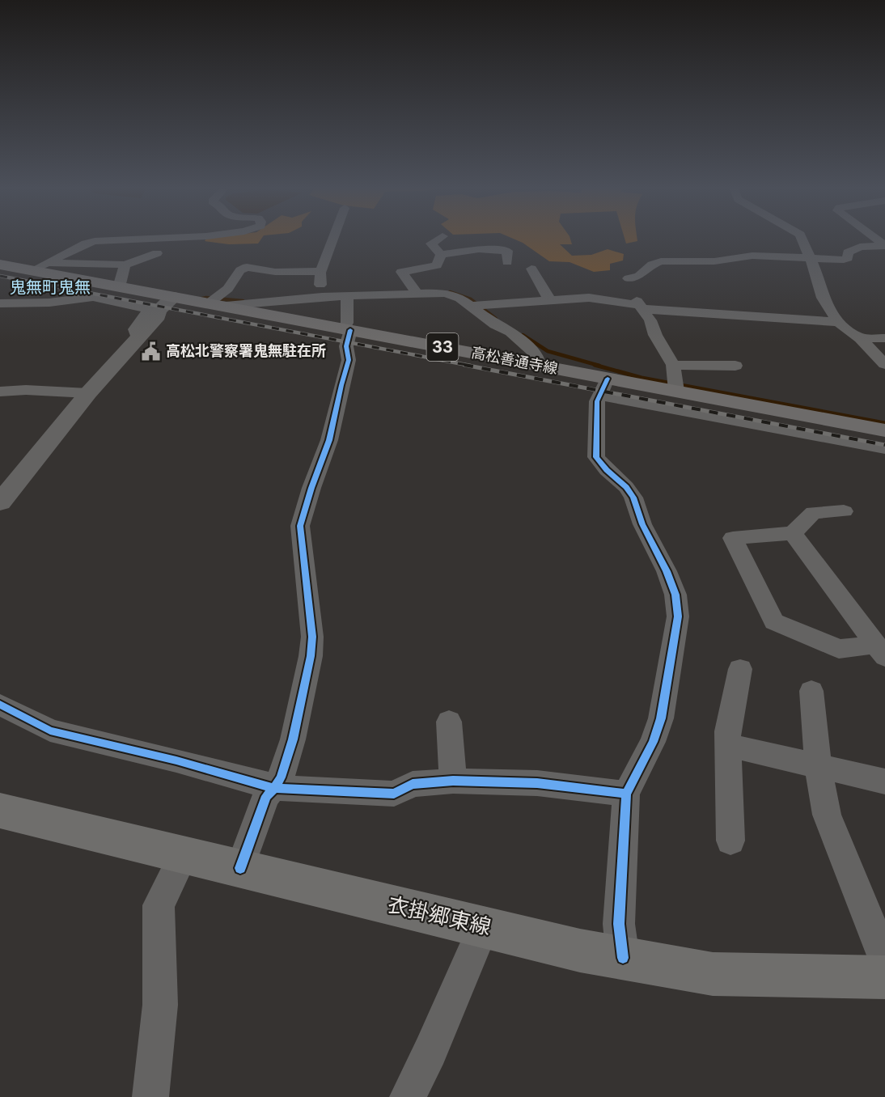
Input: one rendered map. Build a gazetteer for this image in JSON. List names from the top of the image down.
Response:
{
  "streets": {
    "main road": ["33", "高松善通寺線", "衣掛郷東線"]
  },
  "districts": ["鬼無町鬼無"],
  "places": {
    "public building": ["高松北警察署鬼無駐在所"]
  }
}
